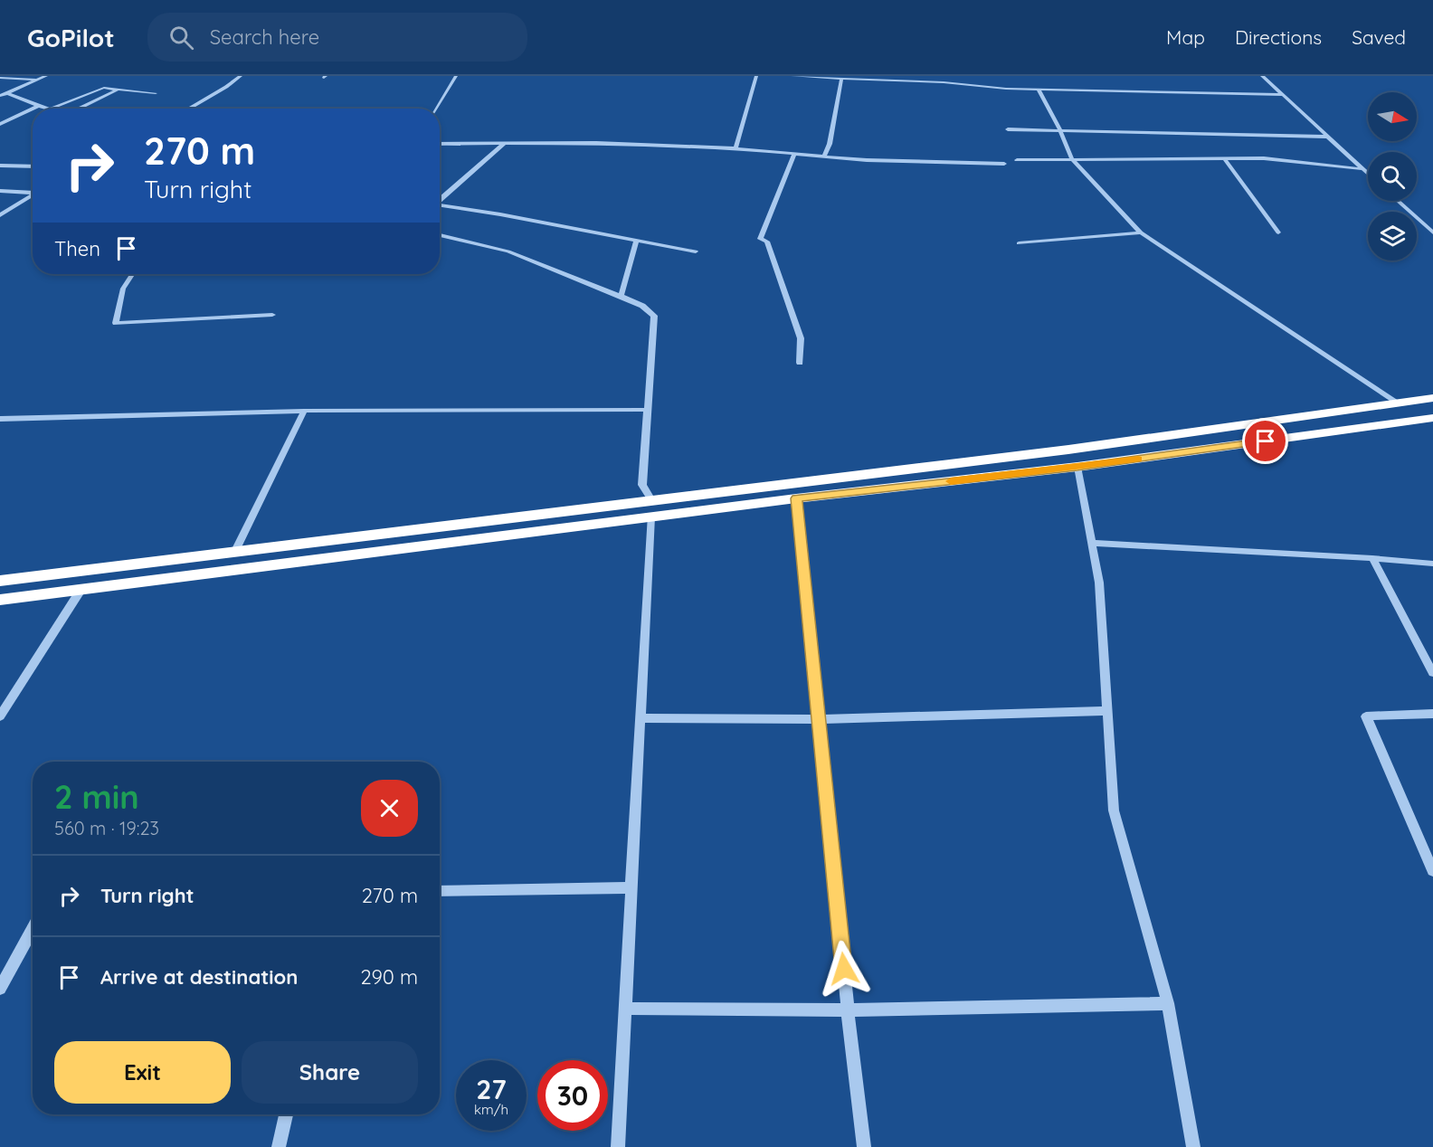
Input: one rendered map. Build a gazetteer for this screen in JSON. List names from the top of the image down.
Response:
{
  "north": "right",
  "page": {
    "header": "GoPilot",
    "search": "Search here",
    "nav": ["Map", "Directions", "Saved"],
    "turn": ["270 m", "Turn right"],
    "then": "Then",
    "heading": ["2 min", "560 m · 19:23"],
    "list": [
      {
        "name": "Turn right",
        "value": "270 m"
      },
      {
        "name": "Arrive at destination",
        "value": "290 m"
      }
    ],
    "buttons": ["Exit", "Share"],
    "speed": "27 km/h",
    "limit": "30"
  }
}
